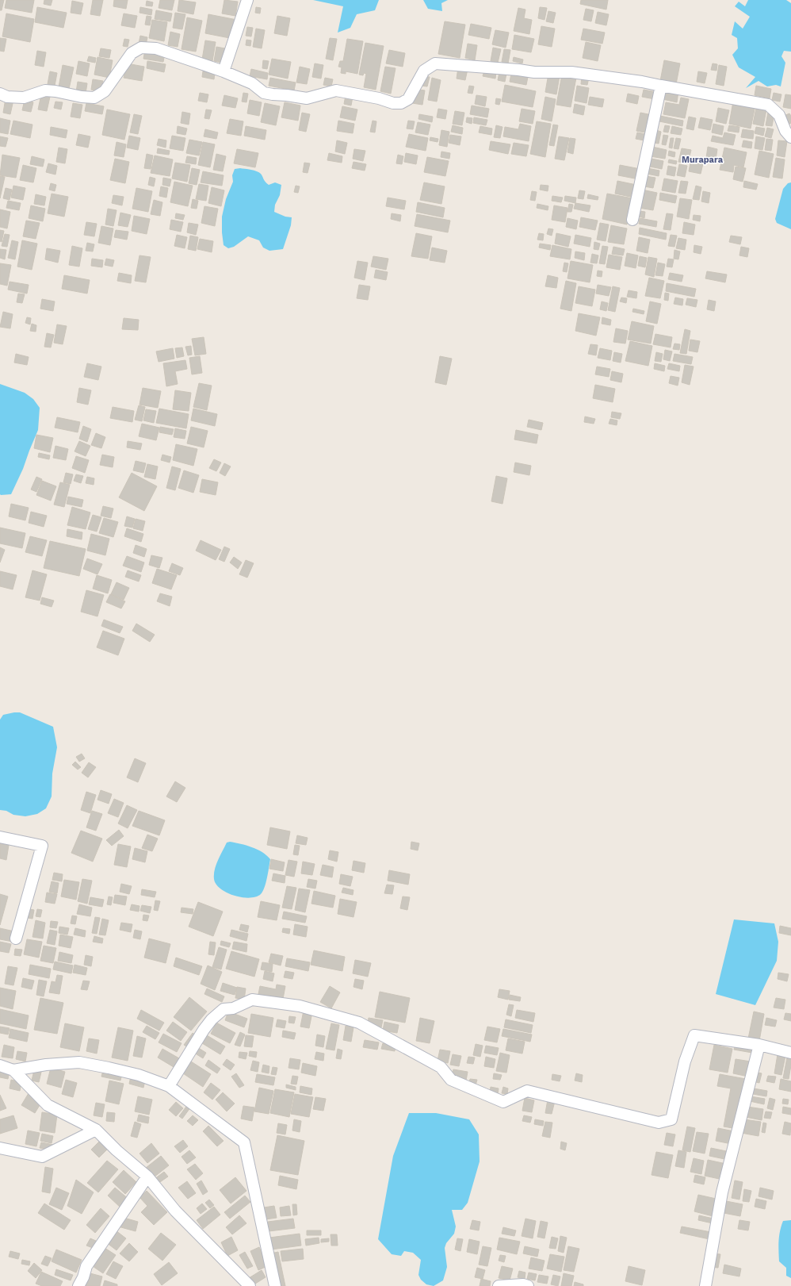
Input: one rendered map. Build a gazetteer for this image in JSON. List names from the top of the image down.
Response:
{
  "districts": ["Murapara"]
}
